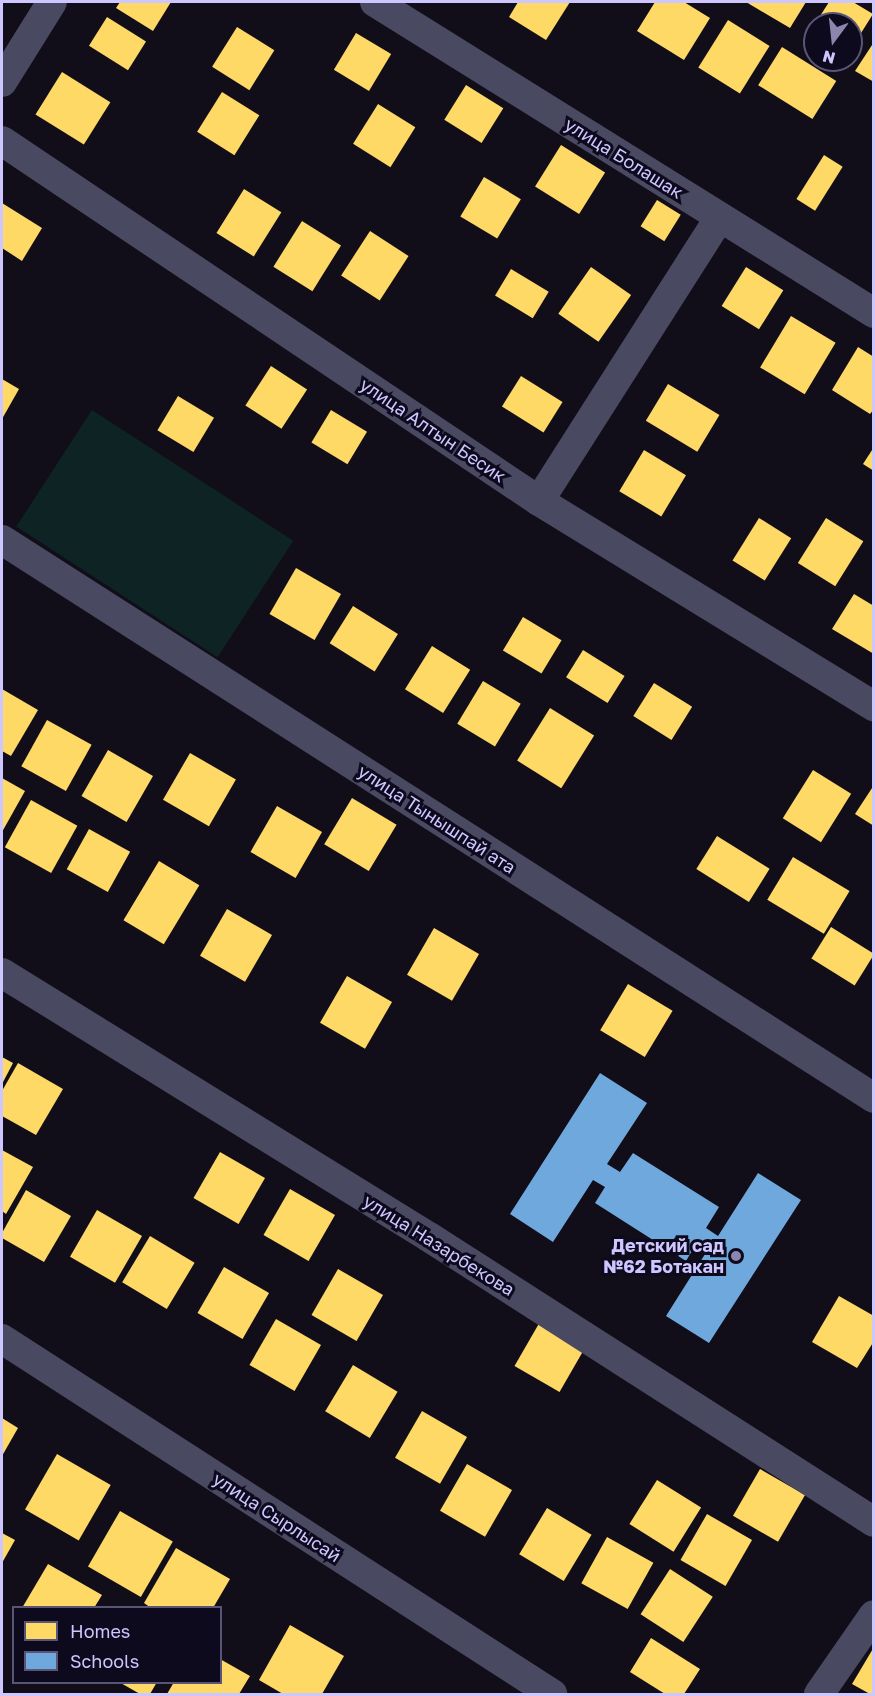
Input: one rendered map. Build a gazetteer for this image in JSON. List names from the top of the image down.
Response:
{
  "streets": {
    "street": [
      "улица Болашак",
      "улица Алтын Бесик",
      "улица Тынышпай ата",
      "улица Назарбекова",
      "улица Сырлысай"
    ]
  },
  "places": ["Детский сад №62 Ботакан"],
  "legend": ["Homes", "Schools"],
  "north": "bottom"
}
